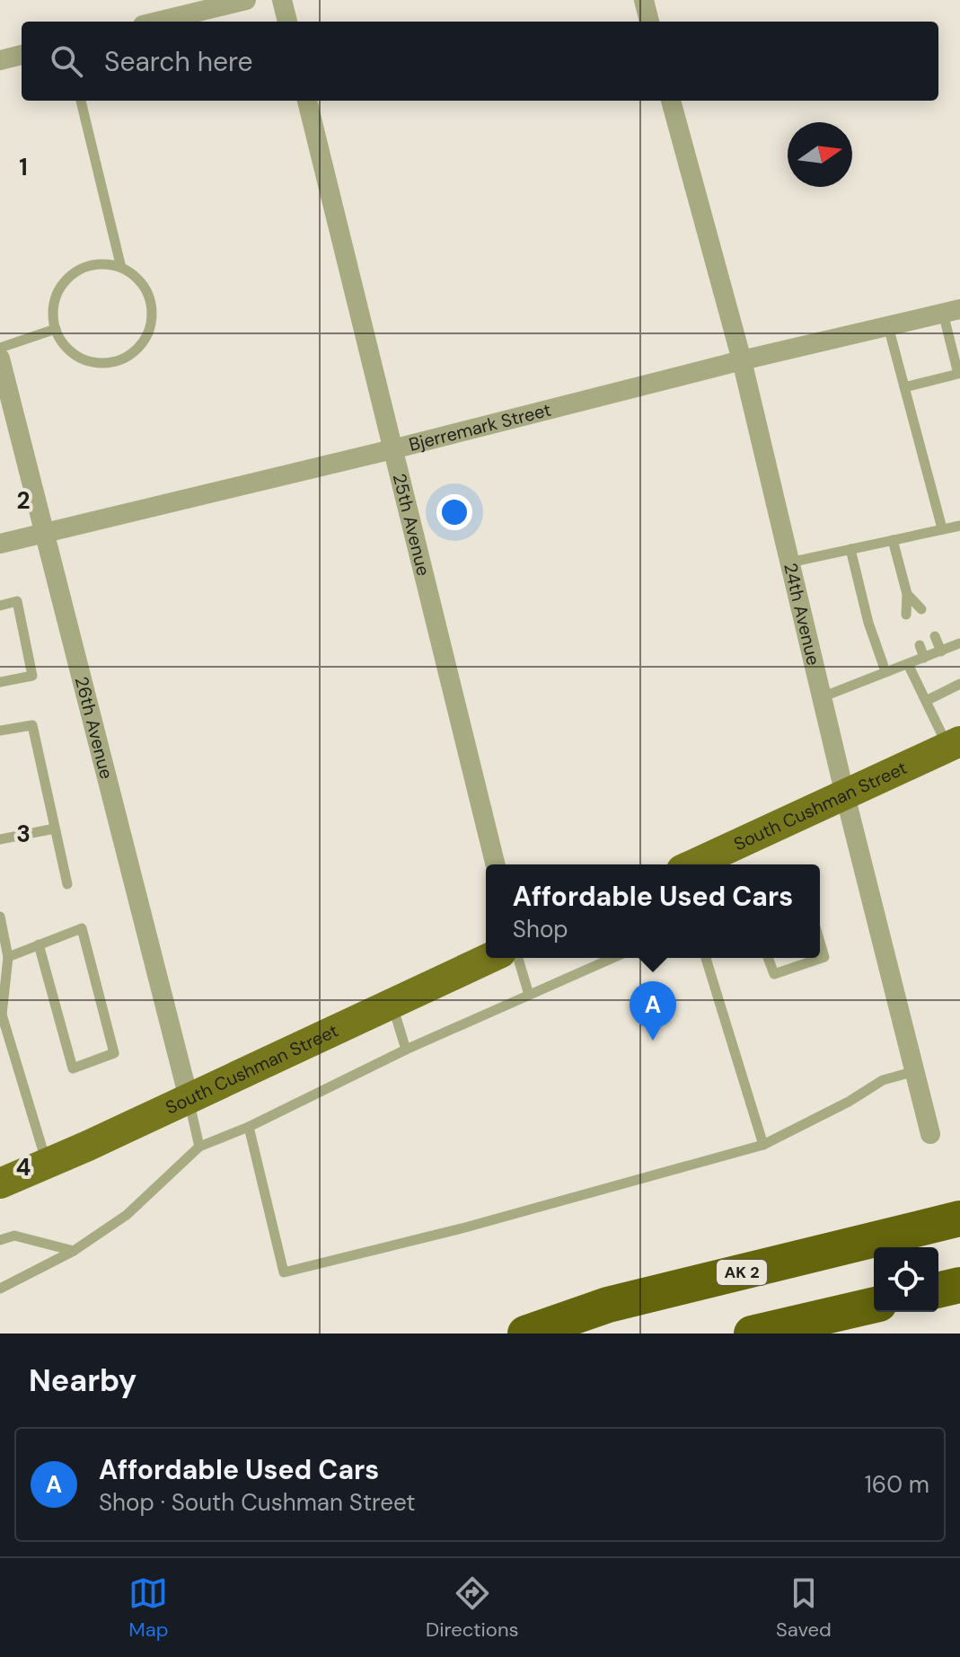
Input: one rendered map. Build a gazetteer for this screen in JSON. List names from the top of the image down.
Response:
{
  "streets": {
    "highway": ["AK 2"],
    "main road": ["South Cushman Street"],
    "street": [
      "Bjerremark Street",
      "25th Avenue",
      "24th Avenue",
      "26th Avenue"
    ]
  },
  "crossings": [
    ["Bjerremark Street", "25th Avenue"],
    ["Bjerremark Street", "24th Avenue"],
    ["Bjerremark Street", "26th Avenue"],
    ["24th Avenue", "South Cushman Street"],
    ["26th Avenue", "South Cushman Street"]
  ],
  "north": "right",
  "page": {
    "search": "Search here",
    "popup": ["Affordable Used Cars", "Shop"],
    "pins": "A",
    "heading": "Nearby",
    "list": [
      {
        "mark": "A",
        "name": "Affordable Used Cars",
        "note": "Shop · South Cushman Street",
        "value": "160 m"
      }
    ],
    "nav": ["Map", "Directions", "Saved"]
  },
  "grid": {
    "rows": [
      "1",
      "2",
      "3",
      "4"
    ]
  }
}
